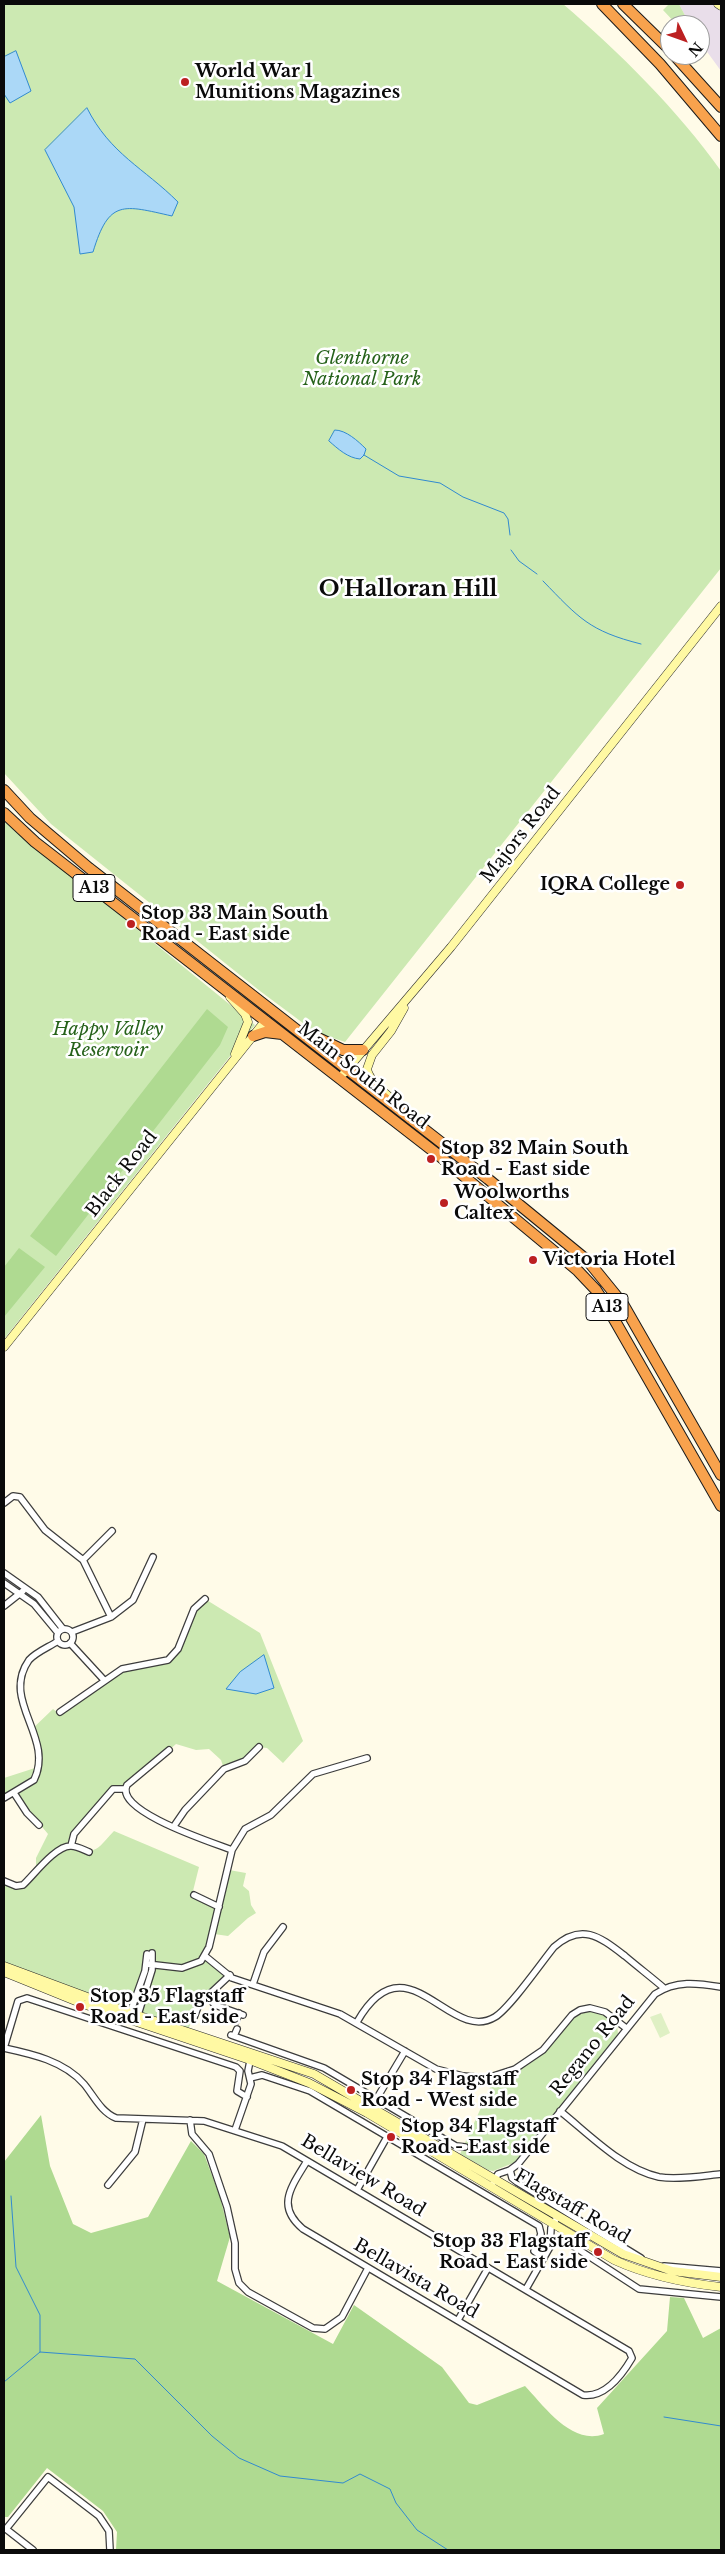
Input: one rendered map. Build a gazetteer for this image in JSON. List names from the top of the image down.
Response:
{
  "streets": {
    "highway": ["A13", "Main South Road"],
    "main road": ["Majors Road", "Black Road", "Flagstaff Road"],
    "street": ["Regano Road", "Bellaview Road", "Bellavista Road"]
  },
  "crossings": [
    ["Majors Road", "A13"],
    ["Majors Road", "Main South Road"],
    ["A13", "Main South Road"],
    ["A13", "Black Road"],
    ["Main South Road", "Black Road"],
    ["Regano Road", "Flagstaff Road"],
    ["Bellaview Road", "Bellavista Road"]
  ],
  "districts": ["O'Halloran Hill"],
  "parks": ["Glenthorne National Park", "Happy Valley Reservoir"],
  "places": [
    "World War 1 Munitions Magazines",
    "IQRA College",
    "Stop 33 Main South Road - East side",
    "Stop 32 Main South Road - East side",
    "Woolworths Caltex",
    "Victoria Hotel",
    "Stop 35 Flagstaff Road - East side",
    "Stop 34 Flagstaff Road - West side",
    "Stop 34 Flagstaff Road - East side",
    "Stop 33 Flagstaff Road - East side"
  ],
  "north": "bottom right"
}
